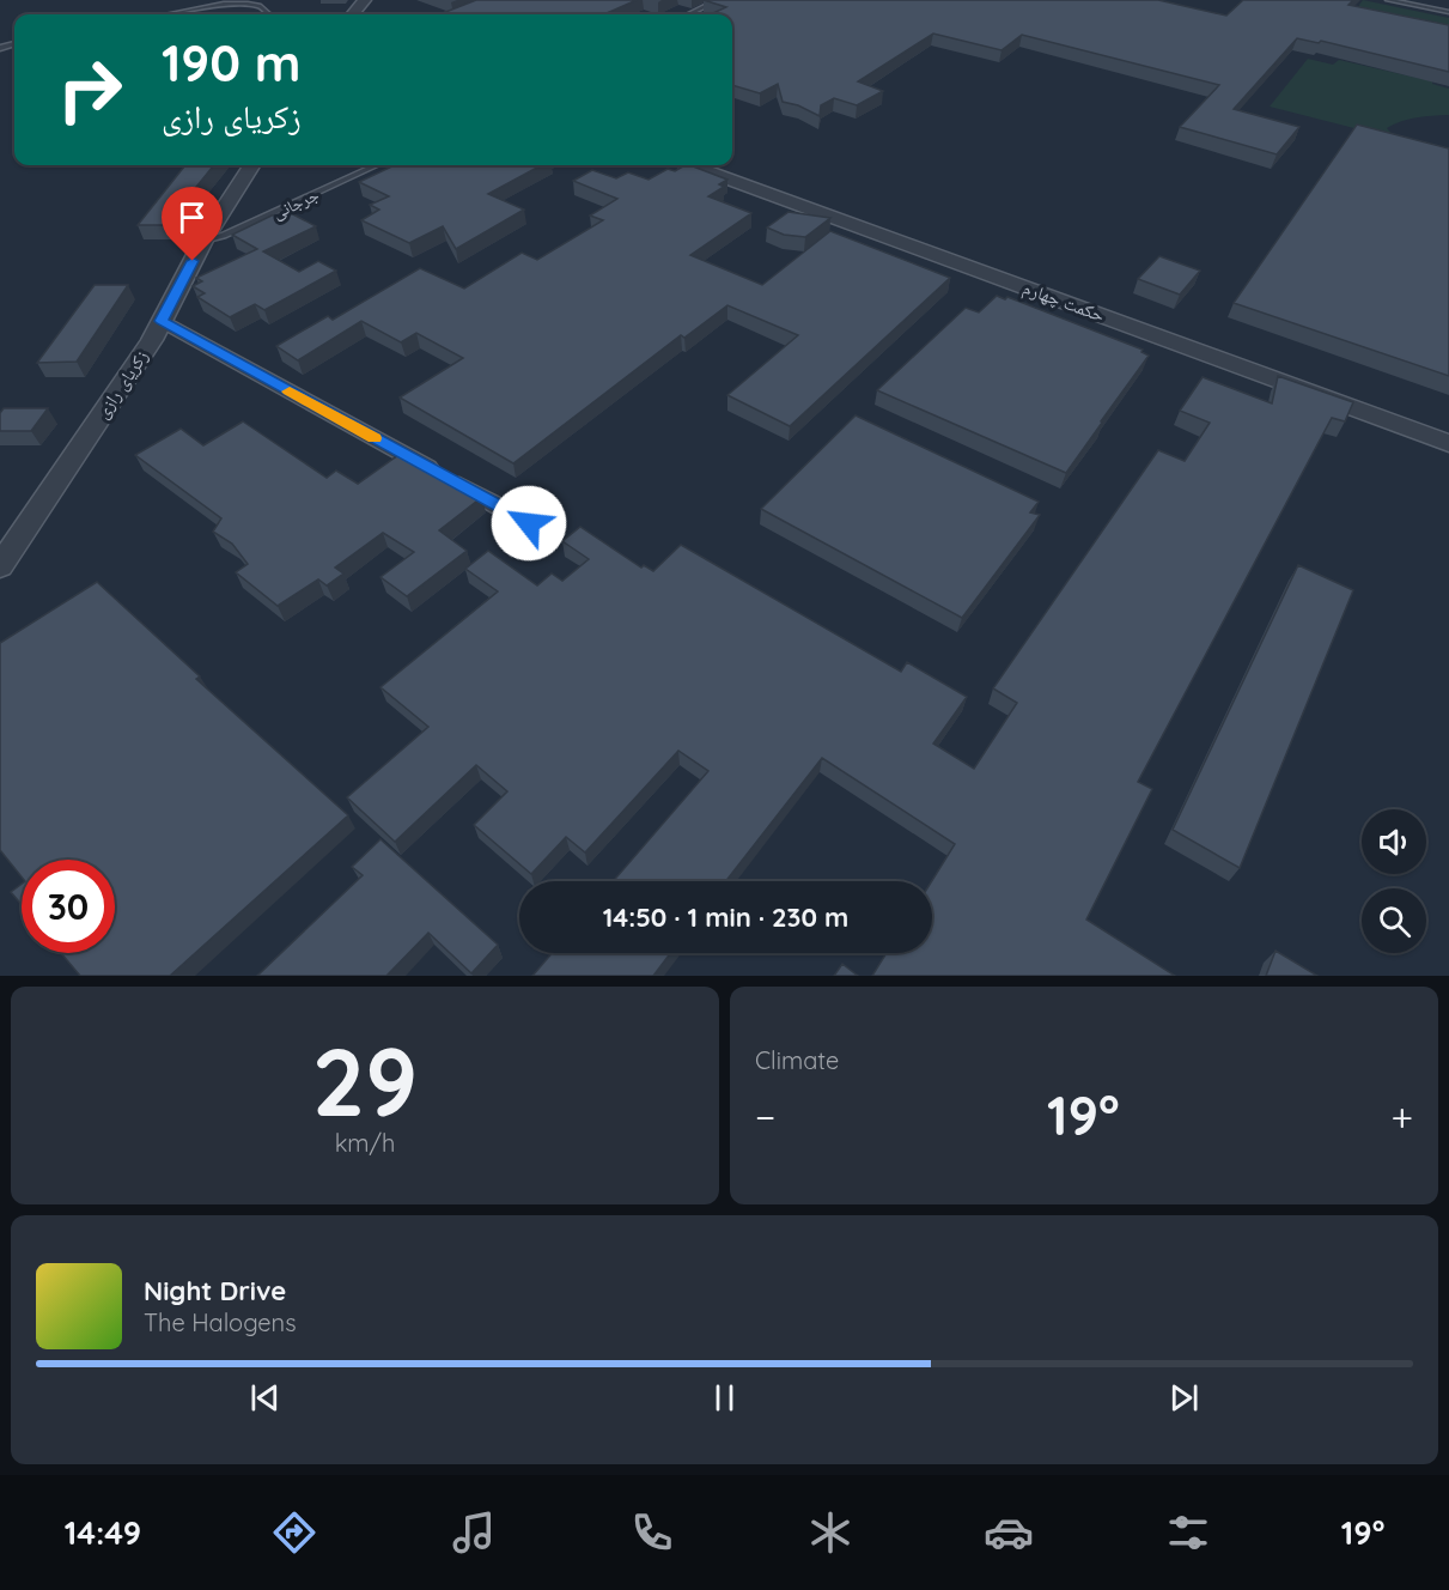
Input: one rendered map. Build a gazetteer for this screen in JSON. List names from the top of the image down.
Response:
{
  "streets": {
    "street": ["حکمت چهارم", "زکریای رازی"],
    "lane": ["جرجانی"]
  },
  "crossings": [
    ["جرجانی", "زکریای رازی"]
  ],
  "page": {
    "turn": ["190 m", "زکریای رازی"],
    "limit": "30",
    "trip": "14:50 · 1 min · 230 m",
    "tile": [
      ["29", "km/h"],
      "Climate"
    ],
    "heat": ["−", "19°", "+"],
    "song": ["Night Drive", "The Halogens"],
    "tabs": ["14:49", "19°"]
  }
}
